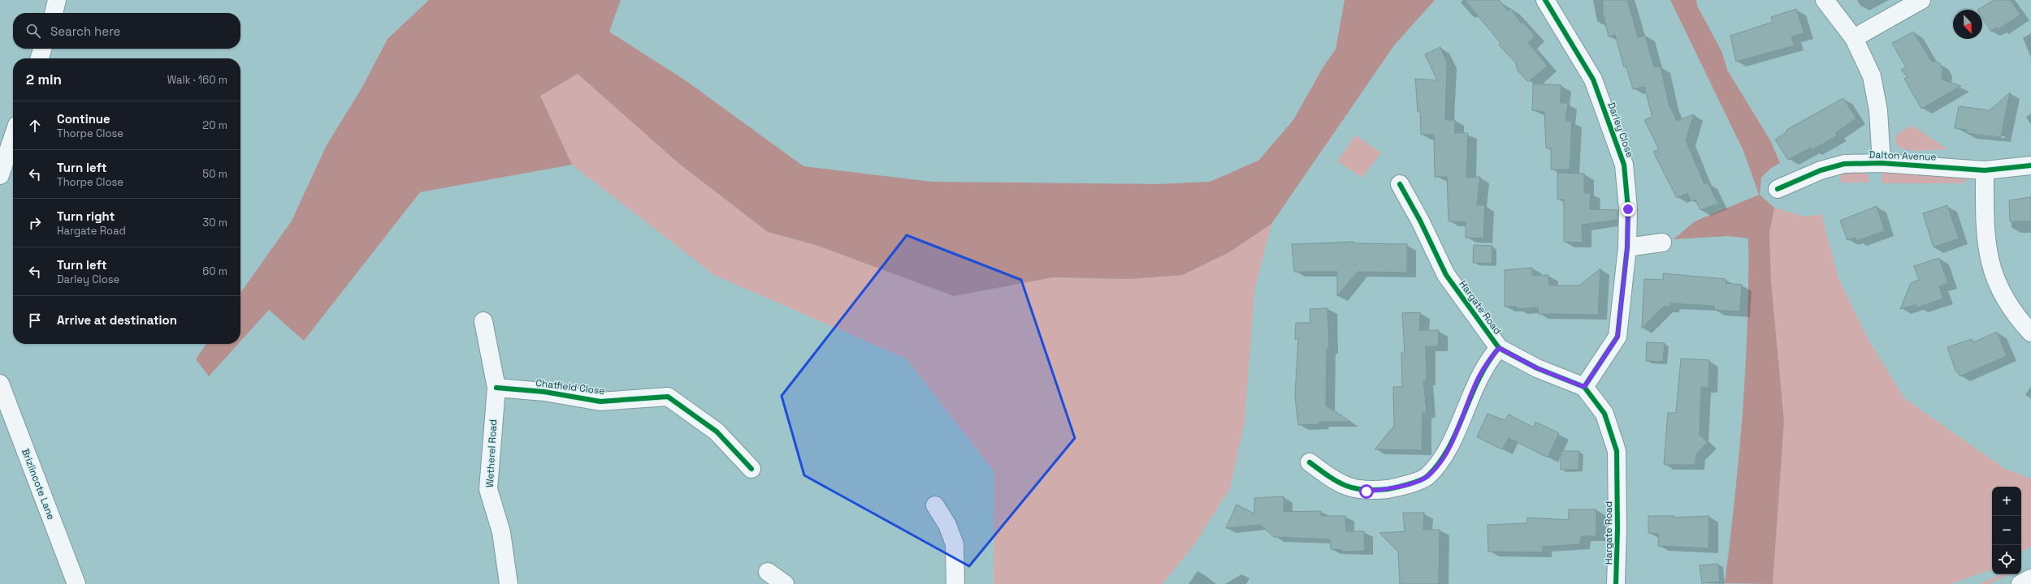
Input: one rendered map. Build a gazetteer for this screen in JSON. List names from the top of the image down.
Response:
{
  "streets": {
    "street": [
      "Darley Close",
      "Dalton Avenue",
      "Hargate Road",
      "Chatfield Close",
      "Wetherel Road",
      "Brizlincote Lane"
    ]
  },
  "crossings": [
    ["Darley Close", "Hargate Road"],
    ["Chatfield Close", "Wetherel Road"]
  ],
  "north": "bottom right",
  "page": {
    "search": "Search here",
    "heading": ["2 min", "Walk · 160 m"],
    "list": [
      ["Continue", "Thorpe Close", "20 m"],
      ["Turn left", "Thorpe Close", "50 m"],
      ["Turn right", "Hargate Road", "30 m"],
      ["Turn left", "Darley Close", "60 m"],
      "Arrive at destination"
    ],
    "map_buttons": ["+", "−"]
  }
}
